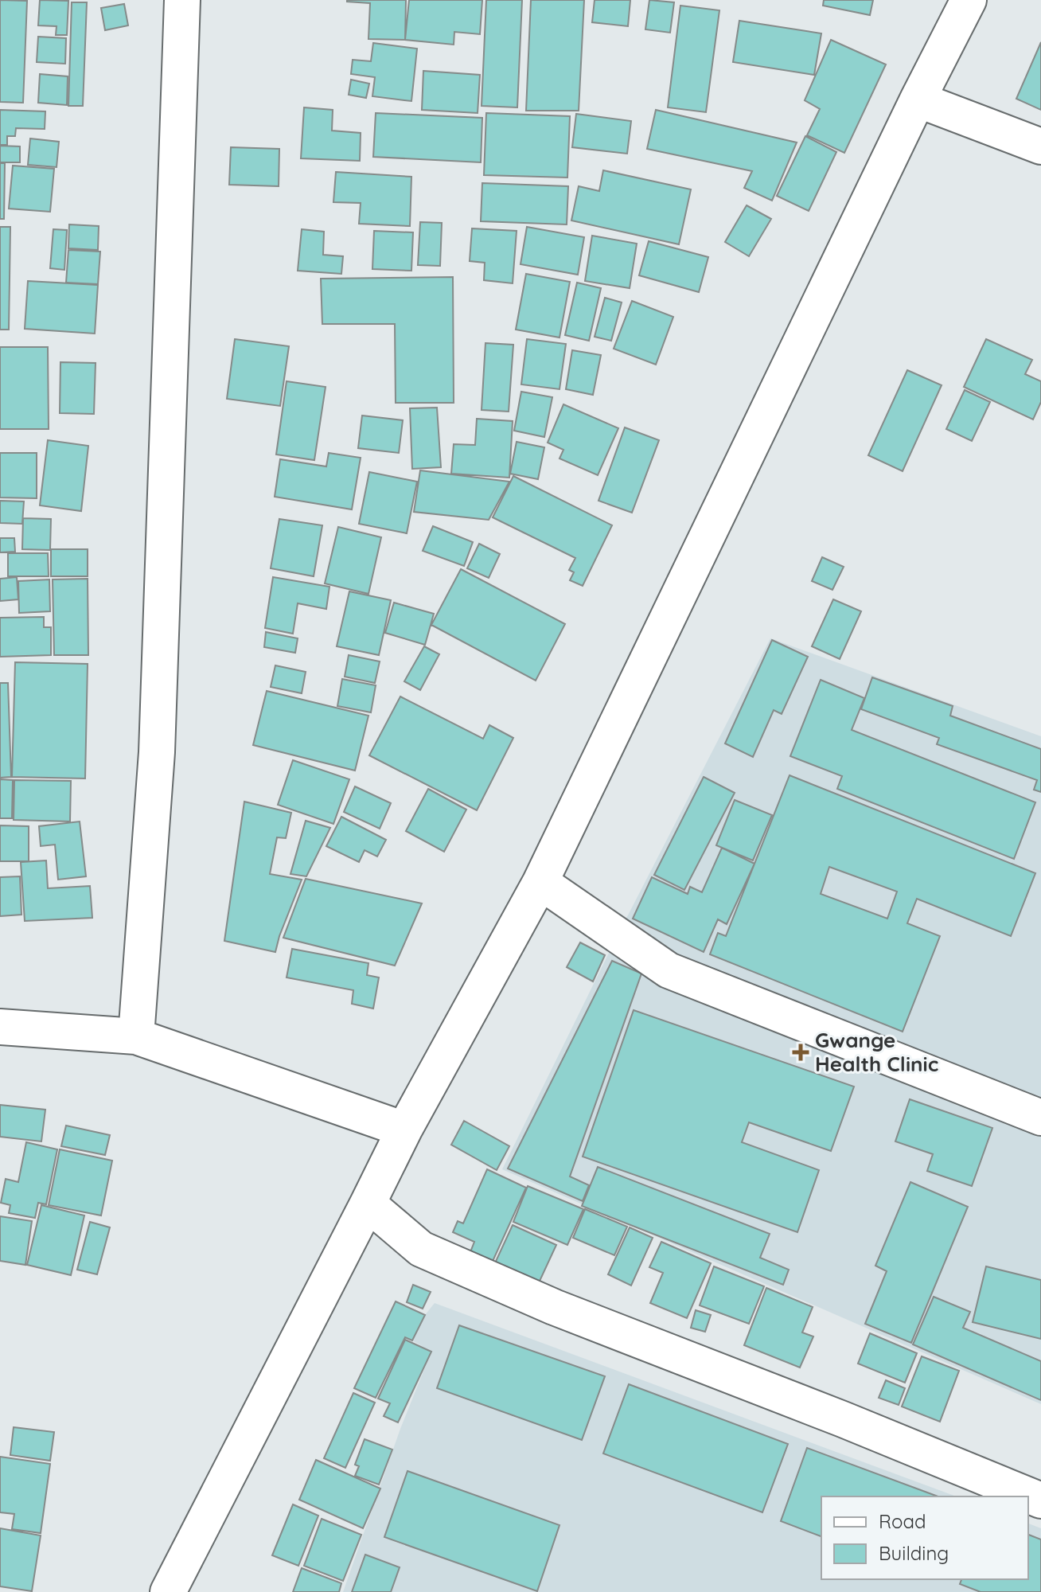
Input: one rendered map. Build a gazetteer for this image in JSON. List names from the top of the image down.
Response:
{
  "places": {
    "health": ["Gwange Health Clinic"]
  },
  "legend": ["Road", "Building"]
}
